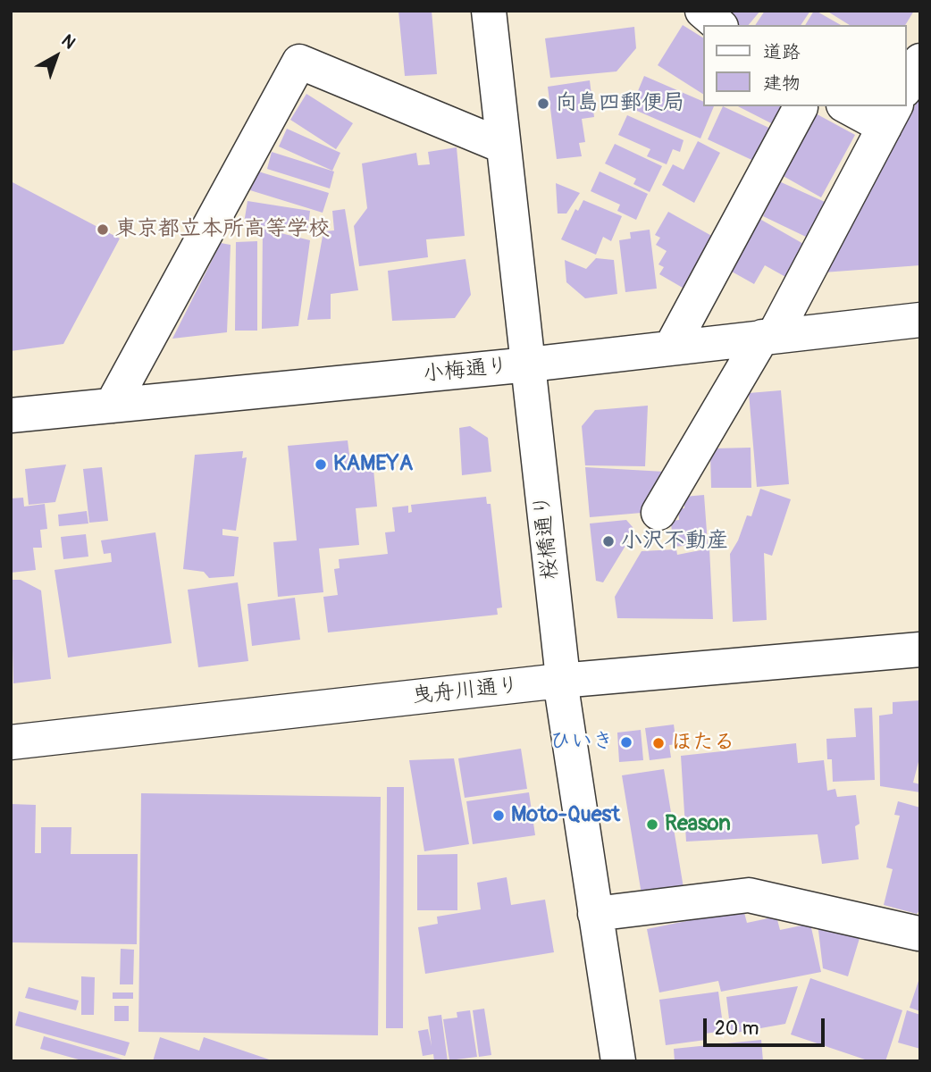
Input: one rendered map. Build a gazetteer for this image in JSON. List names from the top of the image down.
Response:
{
  "streets": {
    "street": ["小梅通り", "桜橋通り", "曳舟川通り"]
  },
  "crossings": [
    ["小梅通り", "桜橋通り"],
    ["桜橋通り", "曳舟川通り"]
  ],
  "places": [
    "向島四郵便局",
    "東京都立本所高等学校",
    "KAMEYA",
    "小沢不動産",
    "ひいき",
    "ほたる",
    "Moto-Quest",
    "Reason"
  ],
  "legend": ["道路", "建物"],
  "scale_bar": "20 m",
  "north": "top right"
}
